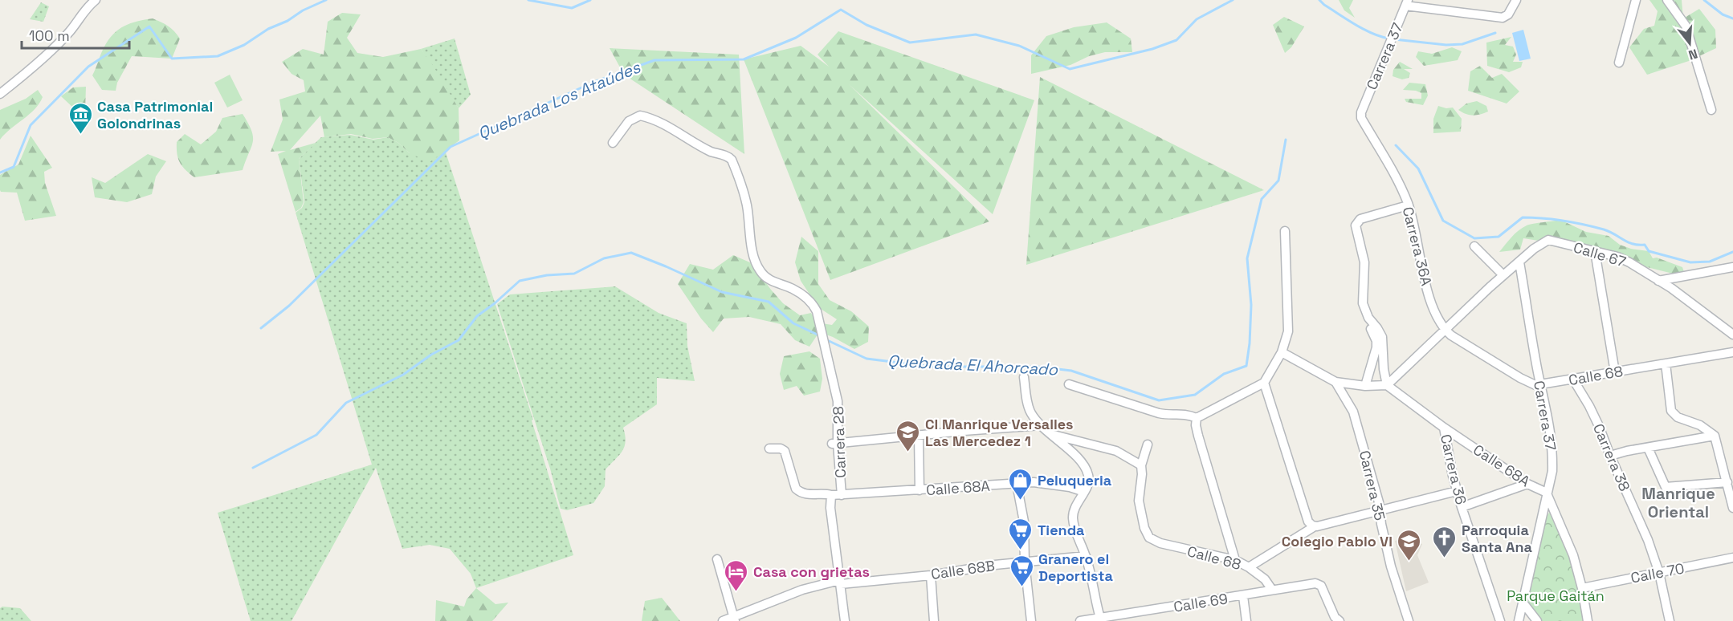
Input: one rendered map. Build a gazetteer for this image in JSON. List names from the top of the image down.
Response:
{
  "streets": {
    "street": [
      "Carrera 37",
      "Carrera 36A",
      "Calle 67",
      "Calle 68",
      "Carrera 28",
      "Carrera 38",
      "Calle 68A",
      "Carrera 36",
      "Carrera 35",
      "Calle 68B",
      "Calle 70",
      "Calle 69"
    ]
  },
  "crossings": [
    ["Carrera 37", "Carrera 36A"],
    ["Carrera 37", "Calle 67"],
    ["Carrera 37", "Calle 68"],
    ["Carrera 37", "Calle 68A"],
    ["Calle 68", "Carrera 38"],
    ["Calle 68", "Calle 69"],
    ["Carrera 28", "Calle 68A"],
    ["Carrera 38", "Calle 70"],
    ["Calle 68A", "Carrera 36"]
  ],
  "districts": ["Manrique Oriental"],
  "water": ["Quebrada Los Ataúdes", "Quebrada El Ahorcado"],
  "parks": ["Parque Gaitán"],
  "places": {
    "museum": ["Casa Patrimonial Golondrinas"],
    "school or university": ["CI Manrique Versalles Las Mercedez 1", "Colegio Pablo VI"],
    "shop": ["Peluqueria"],
    "supermarket": ["Tienda", "Granero el Deportista"],
    "church": ["Parroquia Santa Ana"],
    "hotel": ["Casa con grietas"]
  },
  "scale_bar": "100 m",
  "north": "bottom"
}
